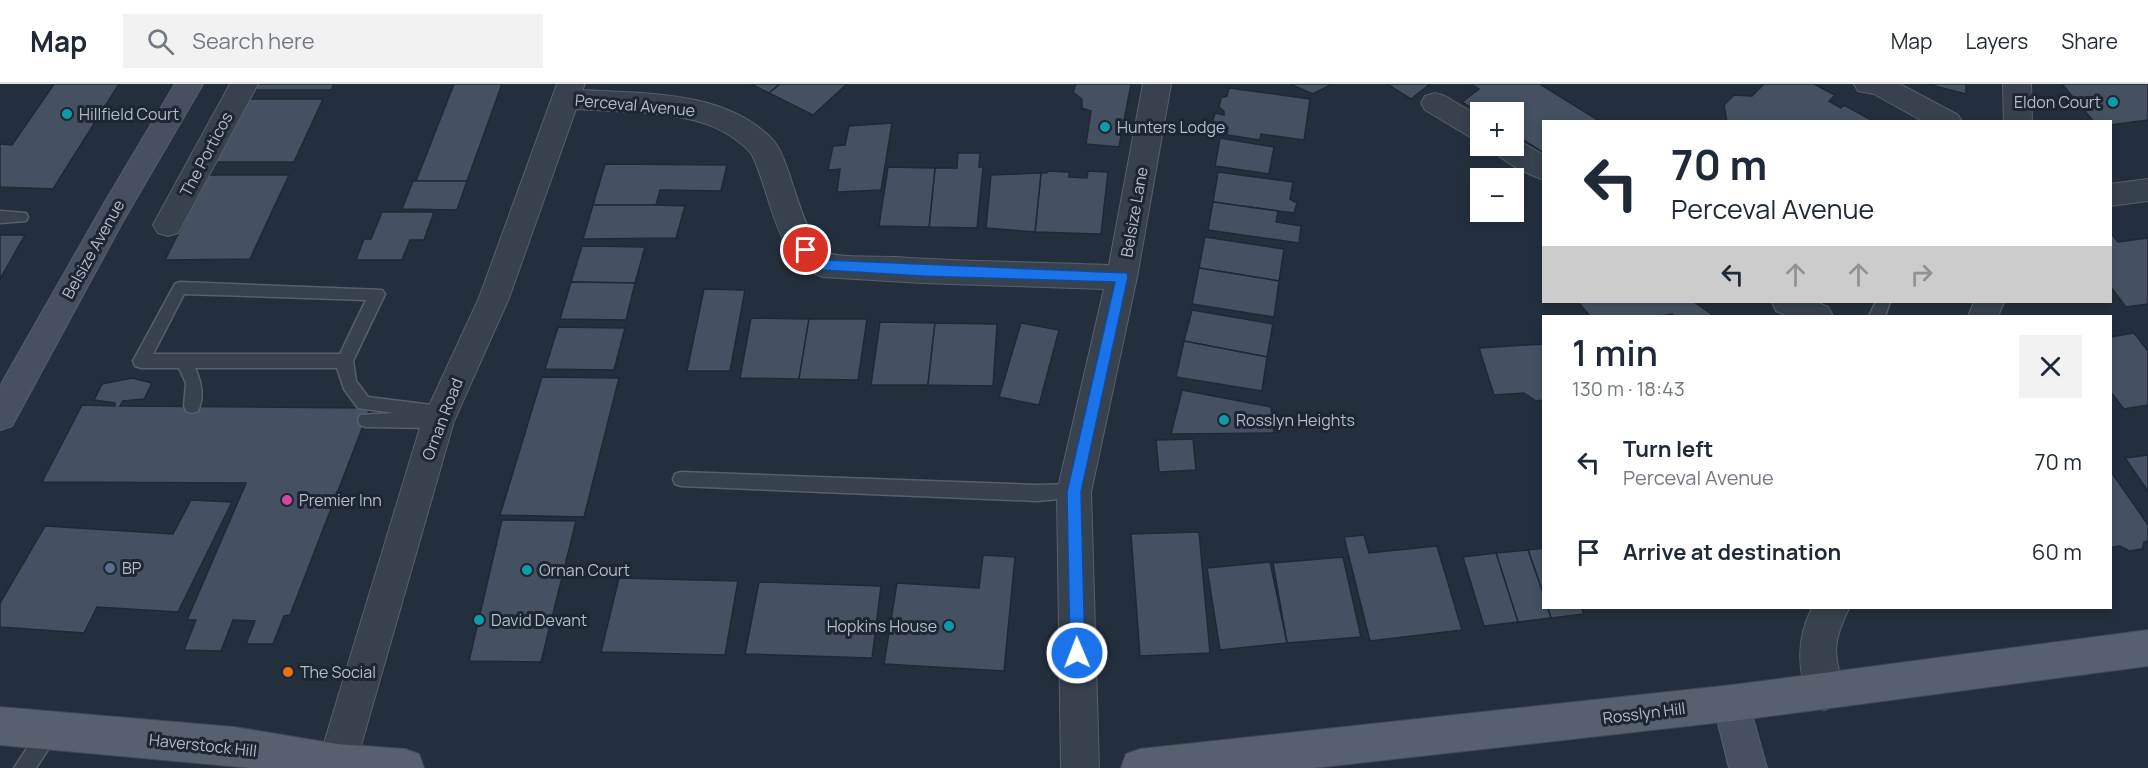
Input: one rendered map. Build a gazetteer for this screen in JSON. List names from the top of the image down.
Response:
{
  "streets": {
    "main road": ["Rosslyn Hill", "Haverstock Hill"],
    "street": [
      "Perceval Avenue",
      "The Porticos",
      "Belsize Lane",
      "Belsize Avenue",
      "Ornan Road"
    ]
  },
  "crossings": [
    ["Perceval Avenue", "Belsize Lane"],
    ["Perceval Avenue", "Ornan Road"],
    ["Ornan Road", "Haverstock Hill"]
  ],
  "places": [
    "Eldon Court",
    "Hillfield Court",
    "Hunters Lodge",
    "Rosslyn Heights",
    "Premier Inn",
    "BP",
    "Ornan Court",
    "David Devant",
    "Hopkins House",
    "The Social"
  ],
  "page": {
    "header": "Map",
    "search": "Search here",
    "nav": ["Map", "Layers", "Share"],
    "map_buttons": ["+", "−"],
    "turn": ["70 m", "Perceval Avenue"],
    "heading": ["1 min", "130 m · 18:43"],
    "list": [
      {
        "name": "Turn left",
        "note": "Perceval Avenue",
        "value": "70 m"
      },
      {
        "name": "Arrive at destination",
        "value": "60 m"
      }
    ]
  }
}
